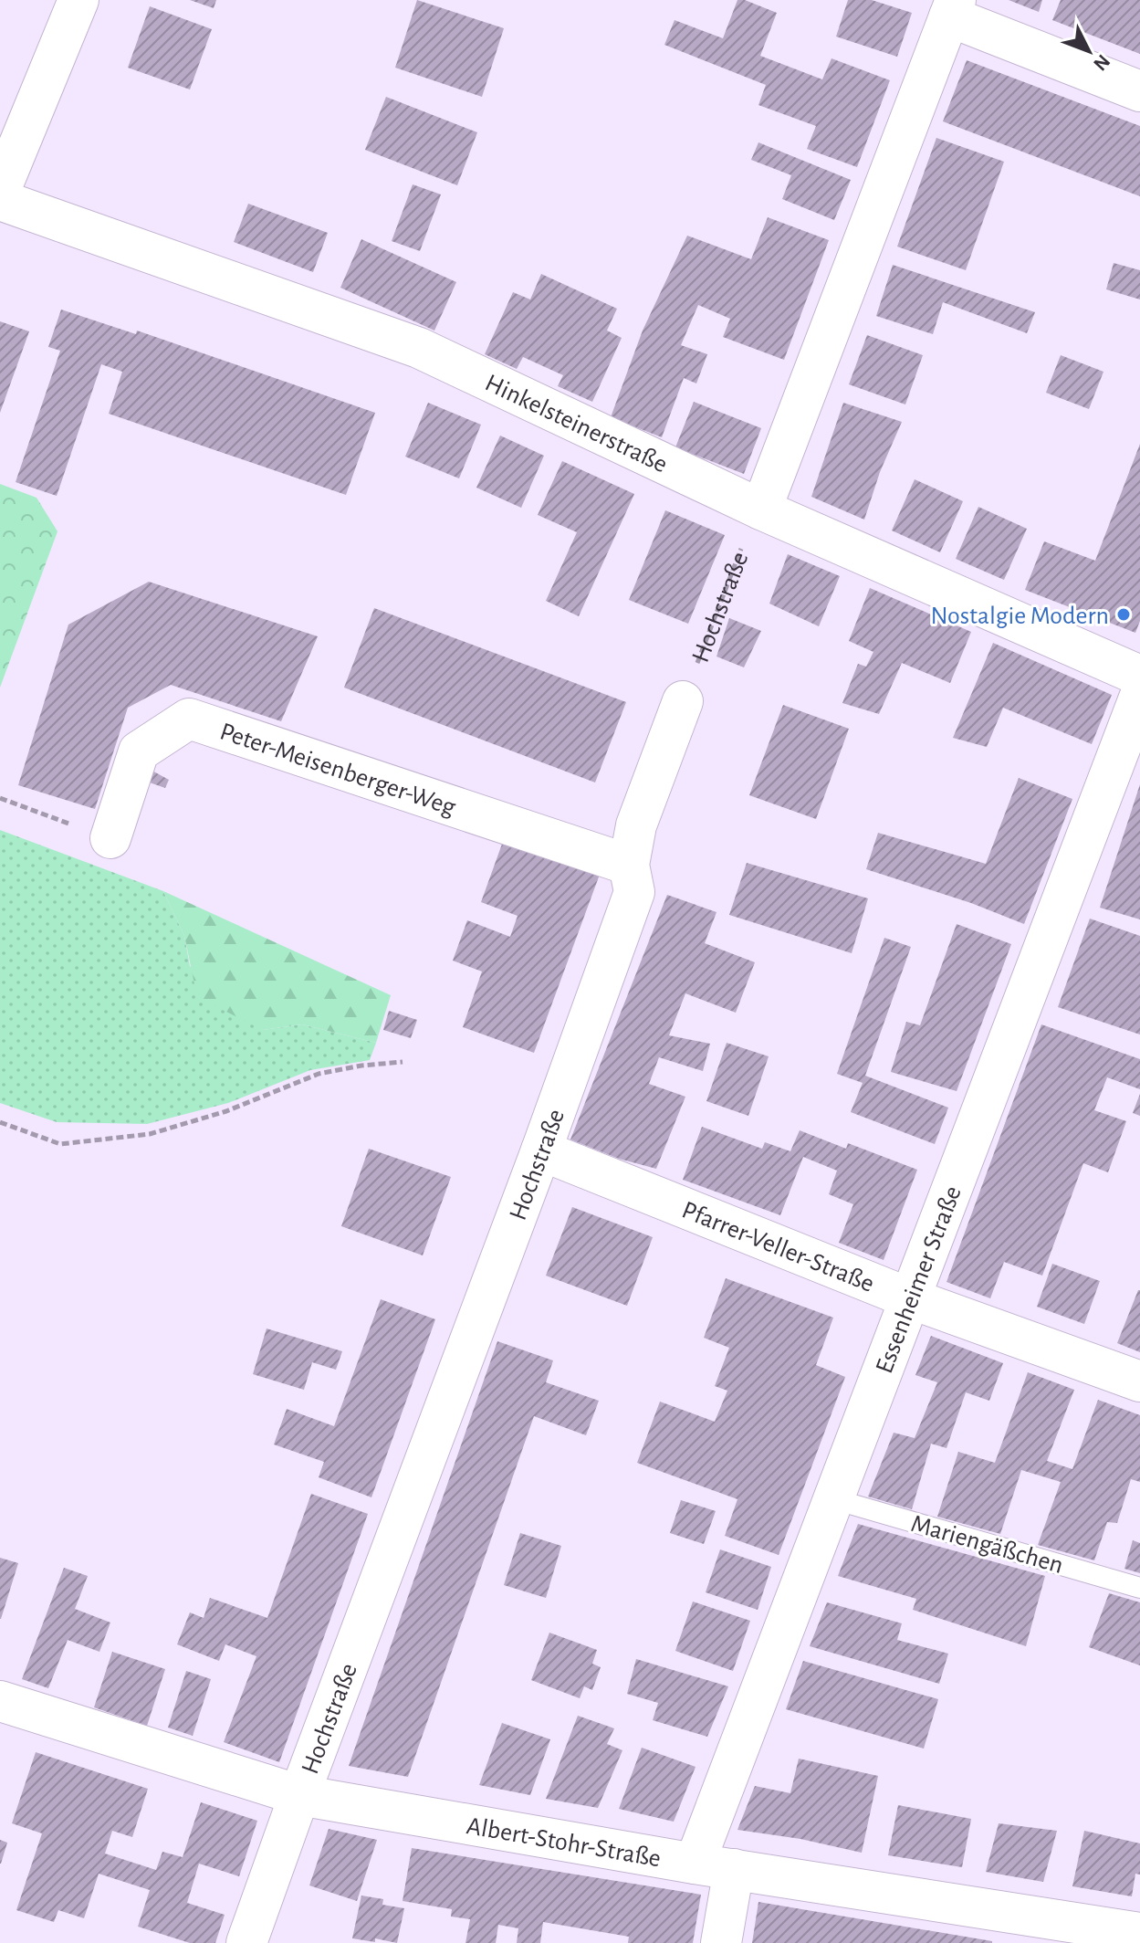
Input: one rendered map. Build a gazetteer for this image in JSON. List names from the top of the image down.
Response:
{
  "streets": {
    "street": [
      "Hinkelsteinerstraße",
      "Hochstraße",
      "Peter-Meisenberger-Weg",
      "Pfarrer-Veller-Straße",
      "Essenheimer Straße",
      "Albert-Stohr-Straße"
    ],
    "lane": ["Mariengäßchen"]
  },
  "crossings": [
    ["Hinkelsteinerstraße", "Hochstraße"],
    ["Hochstraße", "Peter-Meisenberger-Weg"],
    ["Hochstraße", "Pfarrer-Veller-Straße"],
    ["Hochstraße", "Albert-Stohr-Straße"],
    ["Pfarrer-Veller-Straße", "Essenheimer Straße"],
    ["Essenheimer Straße", "Mariengäßchen"],
    ["Essenheimer Straße", "Albert-Stohr-Straße"]
  ],
  "places": ["Nostalgie Modern"],
  "north": "bottom right"
}
